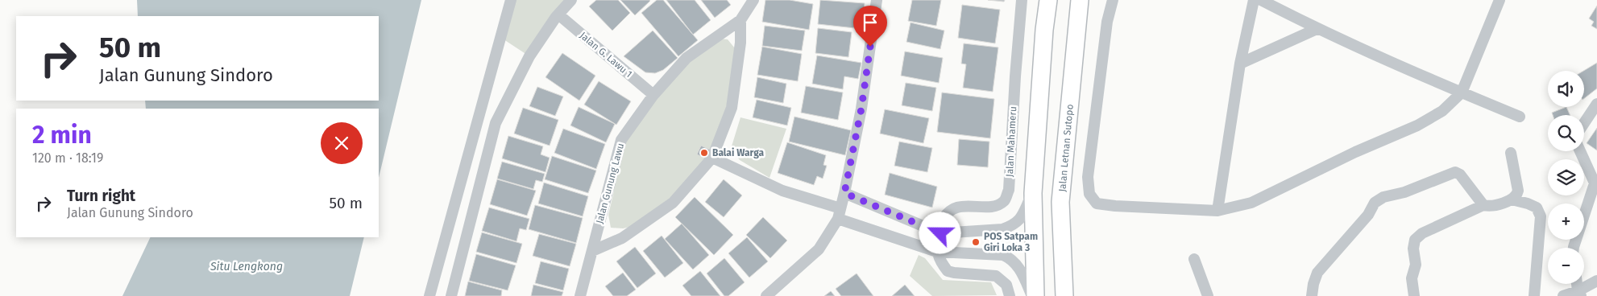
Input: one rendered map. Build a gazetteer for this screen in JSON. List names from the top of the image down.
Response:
{
  "streets": {
    "main road": ["Jalan Letnan Sutopo"],
    "street": ["Jalan G. Lawu 1", "Jalan Mahameru", "Jalan Gunung Lawu"]
  },
  "crossings": [
    ["Jalan G. Lawu 1", "Jalan Gunung Lawu"]
  ],
  "water": ["Situ Lengkong"],
  "places": ["Balai Warga", "POS Satpam Giri Loka 3"],
  "page": {
    "turn": ["50 m", "Jalan Gunung Sindoro"],
    "map_buttons": ["+", "−"],
    "heading": ["2 min", "120 m · 18:19"],
    "list": [
      {
        "name": "Turn right",
        "note": "Jalan Gunung Sindoro",
        "value": "50 m"
      }
    ]
  }
}
